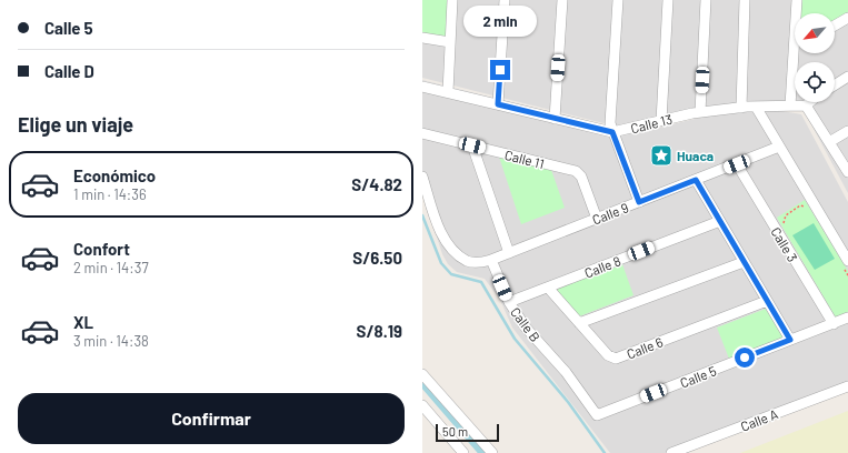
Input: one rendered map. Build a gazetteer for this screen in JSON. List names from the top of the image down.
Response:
{
  "streets": {
    "street": [
      "Calle 13",
      "Calle 11",
      "Calle 9",
      "Calle 3",
      "Calle 8",
      "Calle B",
      "Calle 6",
      "Calle 5",
      "Calle A"
    ]
  },
  "crossings": [
    ["Calle 11", "Calle 9"],
    ["Calle 9", "Calle 3"],
    ["Calle 9", "Calle B"],
    ["Calle 3", "Calle 5"],
    ["Calle 8", "Calle B"],
    ["Calle 8", "Calle 6"],
    ["Calle B", "Calle 5"]
  ],
  "places": {
    "place": ["Huaca"]
  },
  "scale_bar": "50 m",
  "north": "bottom left",
  "page": {
    "banner": ["Calle 5", "Calle D"],
    "bubble": "2 min",
    "heading": "Elige un viaje",
    "list": [
      {
        "name": "Económico",
        "note": "1 min · 14:36",
        "value": "S/4.82"
      },
      {
        "name": "Confort",
        "note": "2 min · 14:37",
        "value": "S/6.50"
      },
      {
        "name": "XL",
        "note": "3 min · 14:38",
        "value": "S/8.19"
      }
    ],
    "buttons": "Confirmar",
    "scale": "50 m"
  }
}
